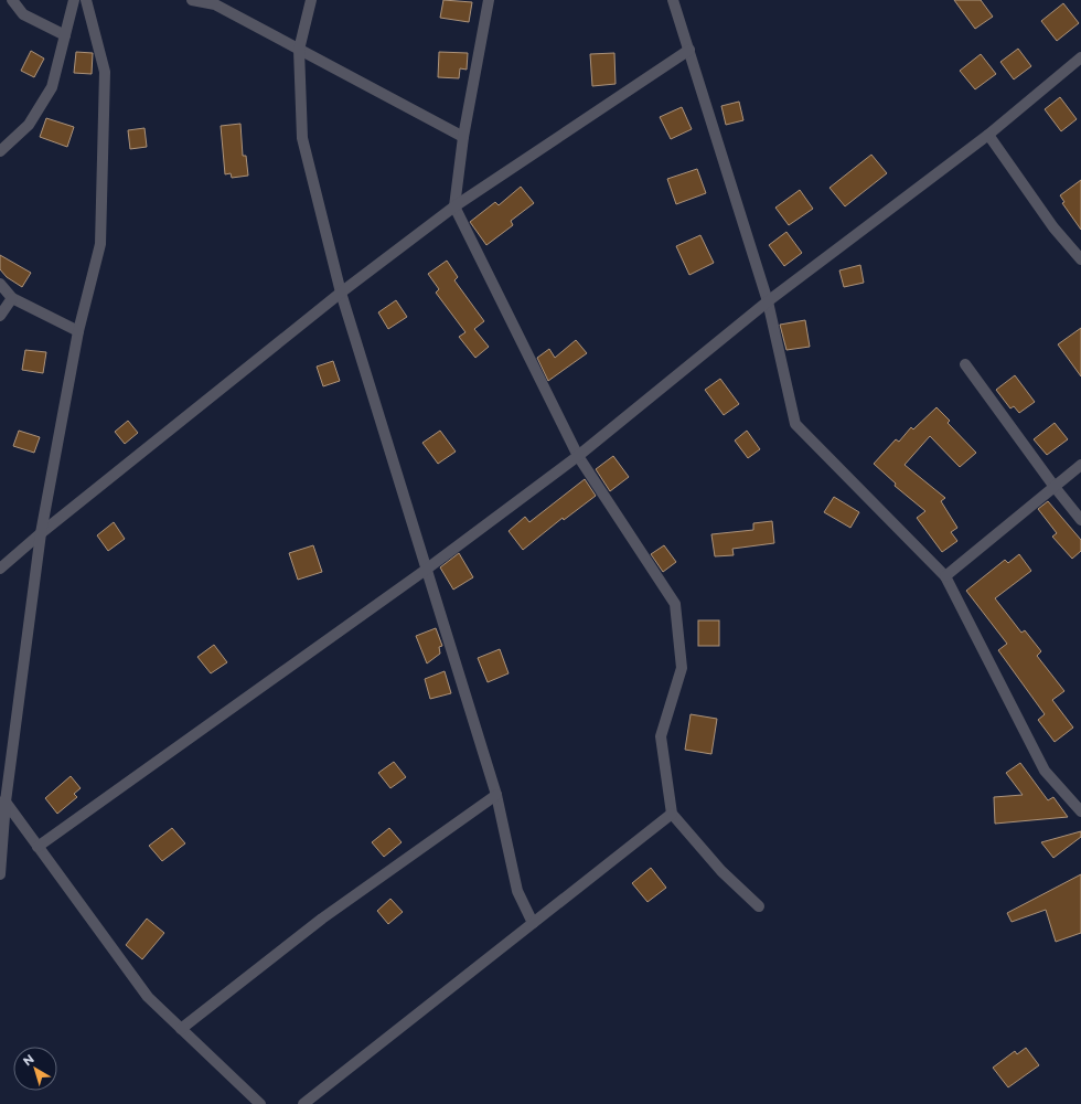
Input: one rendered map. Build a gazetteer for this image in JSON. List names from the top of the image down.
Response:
{
  "north": "top left"
}
